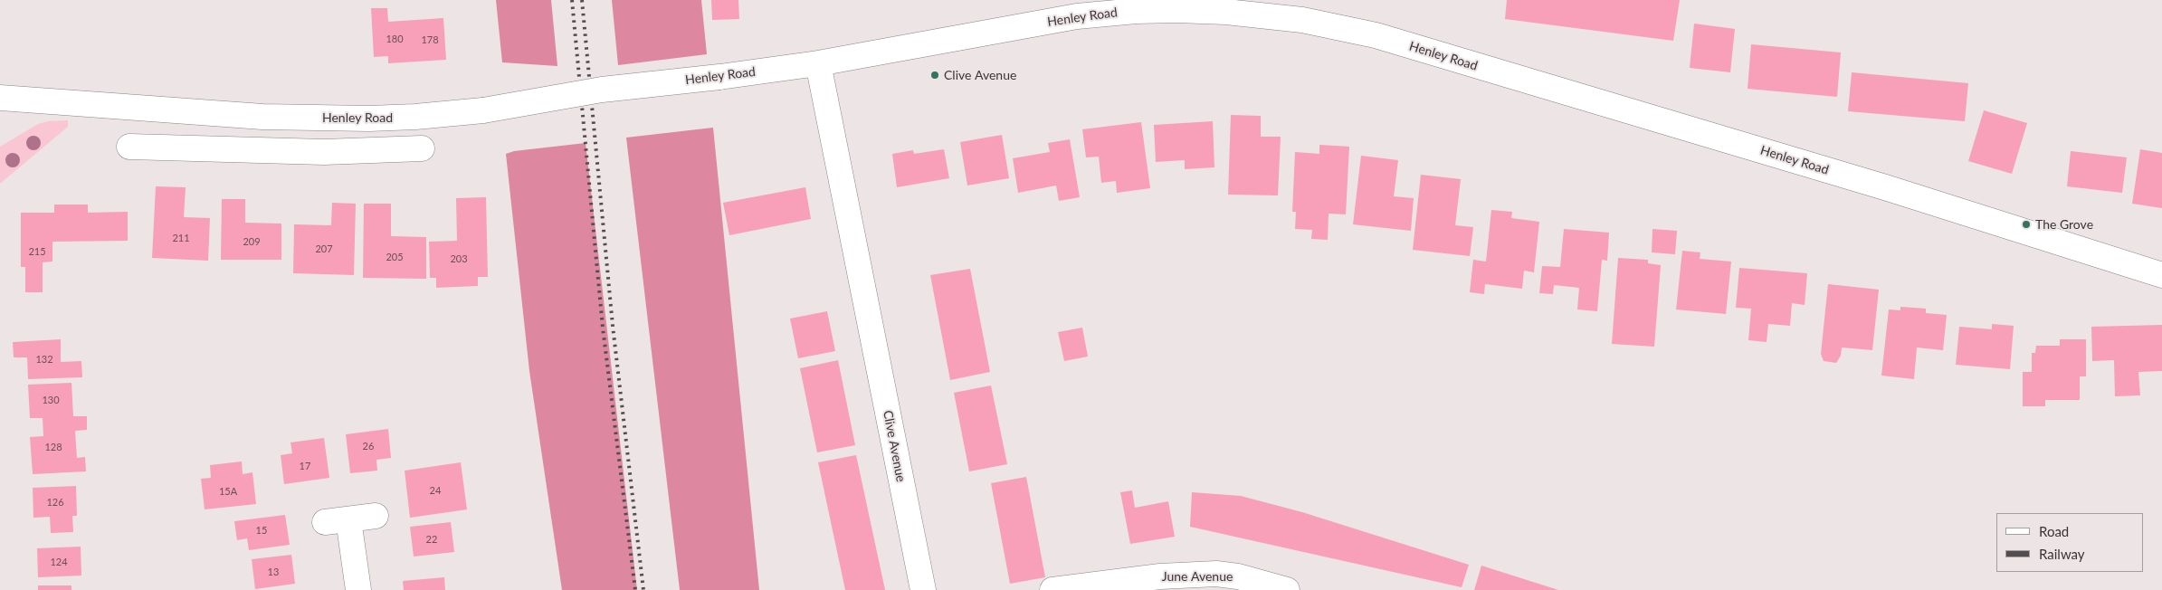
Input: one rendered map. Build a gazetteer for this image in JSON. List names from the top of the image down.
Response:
{
  "streets": {
    "street": ["Henley Road", "Clive Avenue", "June Avenue"]
  },
  "crossings": [
    ["Henley Road", "Clive Avenue"]
  ],
  "places": ["Clive Avenue", "The Grove"],
  "house_numbers": [
    "180",
    "178",
    "211",
    "209",
    "207",
    "215",
    "205",
    "203",
    "132",
    "130",
    "26",
    "128",
    "17",
    "24",
    "15A",
    "126",
    "15",
    "22",
    "124",
    "13"
  ],
  "legend": ["Road", "Railway"]
}
